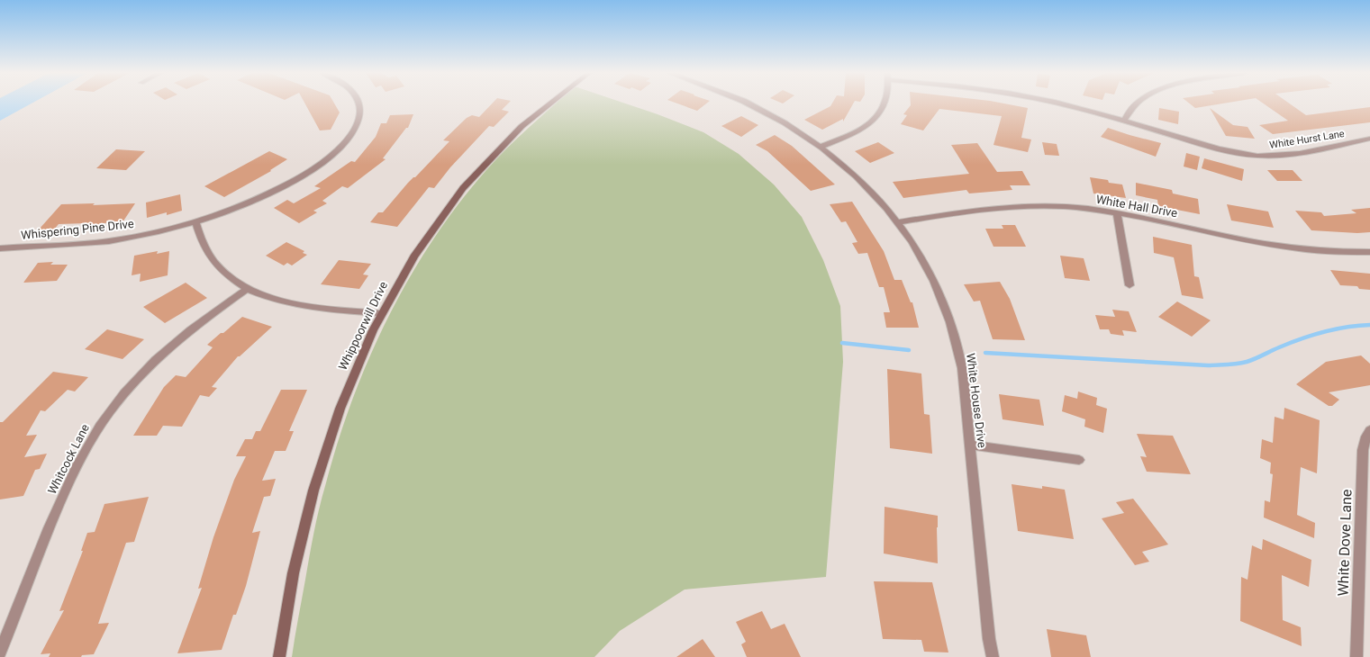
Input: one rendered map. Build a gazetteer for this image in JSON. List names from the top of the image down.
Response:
{
  "streets": {
    "street": [
      "White Hurst Lane",
      "White Hall Drive",
      "Whispering Pine Drive",
      "Whippoorwill Drive",
      "White House Drive",
      "Whitcock Lane",
      "White Dove Lane"
    ]
  },
  "crossings": [
    ["White Hall Drive", "White House Drive"]
  ]
}
